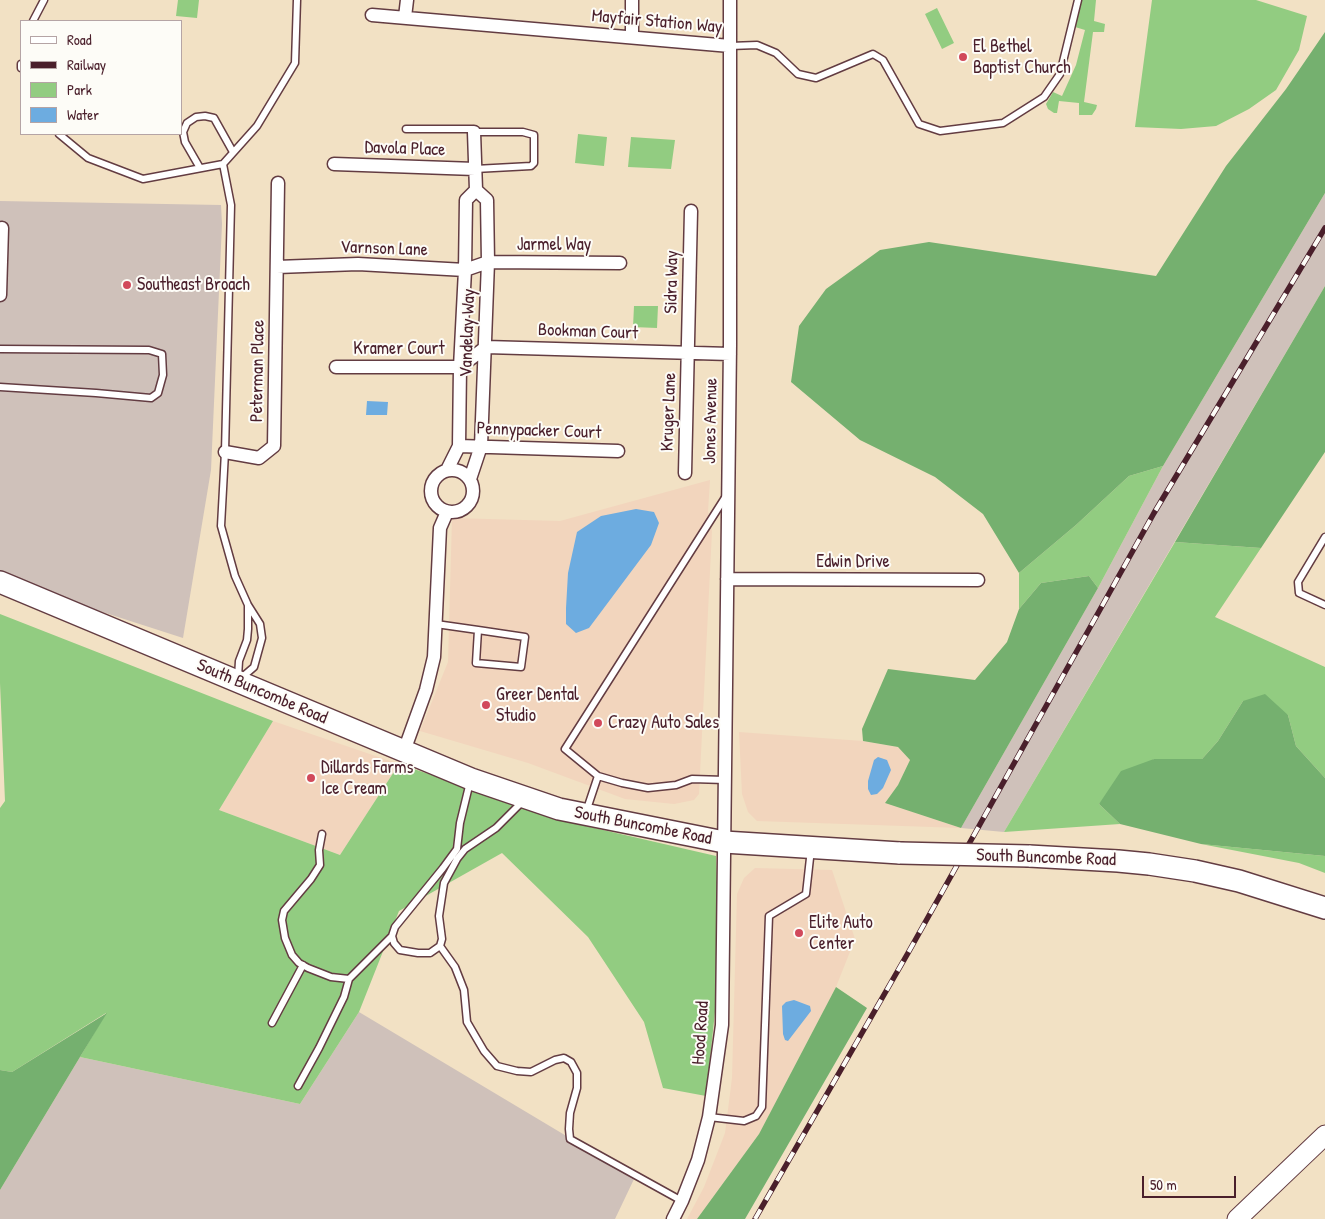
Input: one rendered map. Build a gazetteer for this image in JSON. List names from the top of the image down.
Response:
{
  "streets": {
    "main road": ["South Buncombe Road"],
    "street": [
      "Mayfair Station Way",
      "Davola Place",
      "Jarmel Way",
      "Varnson Lane",
      "Sidra Way",
      "Bookman Court",
      "Vandelay Way",
      "Kramer Court",
      "Peterman Place",
      "Kruger Lane",
      "Jones Avenue",
      "Pennypacker Court",
      "Edwin Drive",
      "Hood Road"
    ]
  },
  "crossings": [
    ["Mayfair Station Way", "Jones Avenue"],
    ["Davola Place", "Vandelay Way"],
    ["Jarmel Way", "Varnson Lane"],
    ["Jarmel Way", "Vandelay Way"],
    ["Varnson Lane", "Vandelay Way"],
    ["Varnson Lane", "Peterman Place"],
    ["Sidra Way", "Bookman Court"],
    ["Sidra Way", "Kruger Lane"],
    ["Bookman Court", "Vandelay Way"],
    ["Bookman Court", "Kramer Court"],
    ["Bookman Court", "Kruger Lane"],
    ["Bookman Court", "Jones Avenue"],
    ["Vandelay Way", "Kramer Court"],
    ["Vandelay Way", "Pennypacker Court"],
    ["Jones Avenue", "Edwin Drive"],
    ["Jones Avenue", "South Buncombe Road"],
    ["Jones Avenue", "Hood Road"],
    ["South Buncombe Road", "Hood Road"]
  ],
  "places": [
    "El Bethel Baptist Church",
    "Southeast Broach",
    "Greer Dental Studio",
    "Crazy Auto Sales",
    "Dillards Farms Ice Cream",
    "Elite Auto Center"
  ],
  "legend": [
    "Road",
    "Railway",
    "Park",
    "Water"
  ],
  "scale_bar": "50 m"
}
